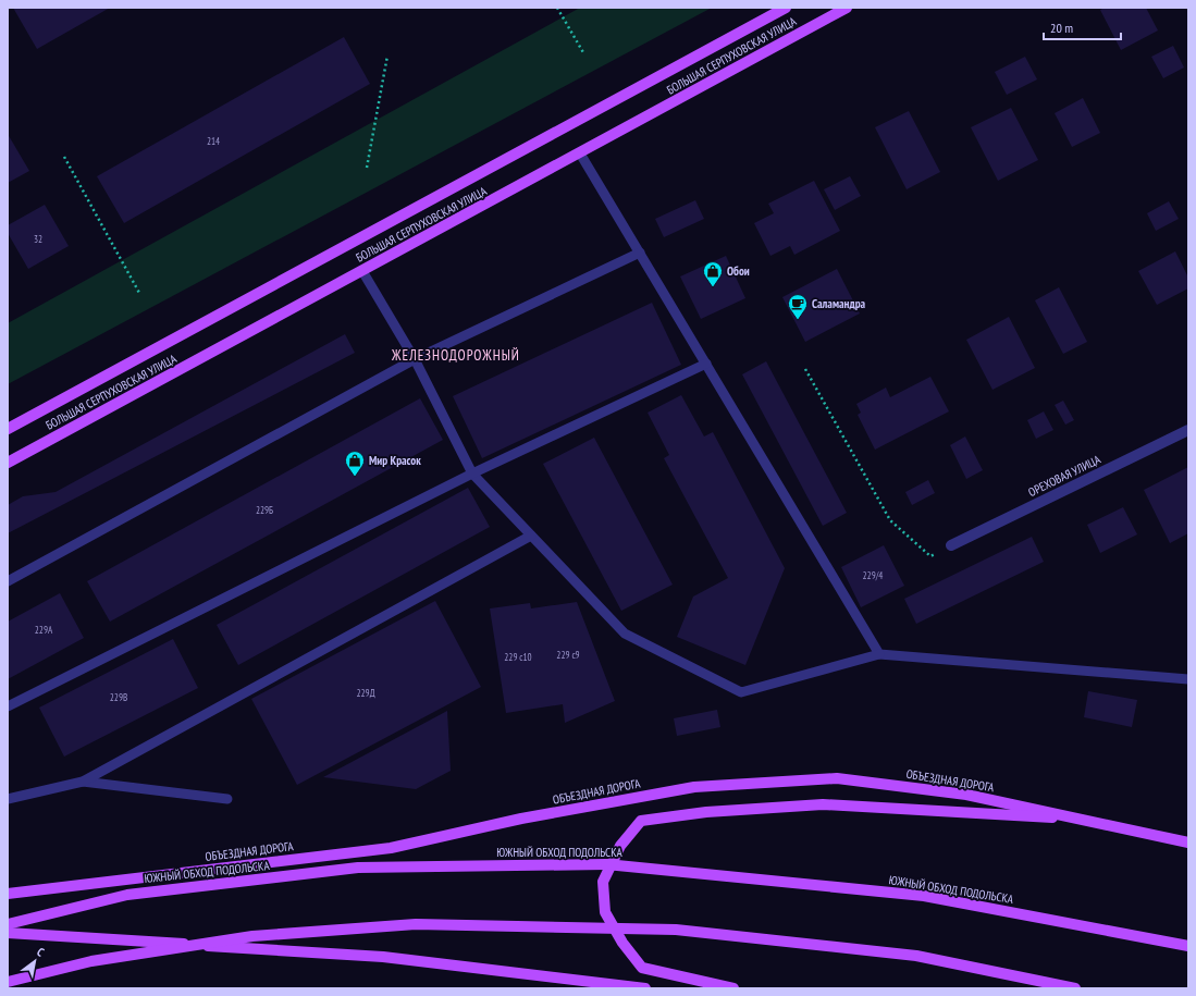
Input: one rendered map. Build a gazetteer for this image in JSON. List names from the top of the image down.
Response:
{
  "streets": {
    "main road": ["БОЛЬШАЯ СЕРПУХОВСКАЯ УЛИЦА", "ОБЪЕЗДНАЯ ДОРОГА", "ЮЖНЫЙ ОБХОД ПОДОЛЬСКА"],
    "street": ["ОРЕХОВАЯ УЛИЦА"]
  },
  "districts": ["ЖЕЛЕЗНОДОРОЖНЫЙ"],
  "places": {
    "shop": ["Обои", "Мир Красок"],
    "cafe": ["Саламандра"]
  },
  "house_numbers": [
    "214",
    "32",
    "229Б",
    "229/4",
    "229А",
    "229 с9",
    "229 с10",
    "229Д",
    "229В"
  ],
  "scale_bar": "20 m",
  "north": "top right"
}
